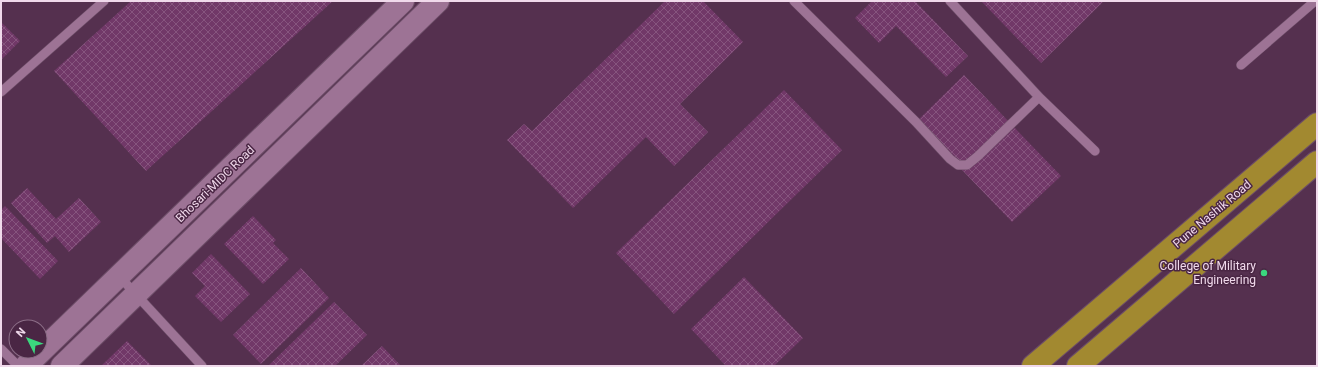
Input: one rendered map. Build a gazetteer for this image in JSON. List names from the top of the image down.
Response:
{
  "streets": {
    "highway": ["Pune Nashik Road"],
    "street": ["Bhosari-MIDC Road"]
  },
  "places": ["College of Military Engineering"],
  "north": "top left"
}
